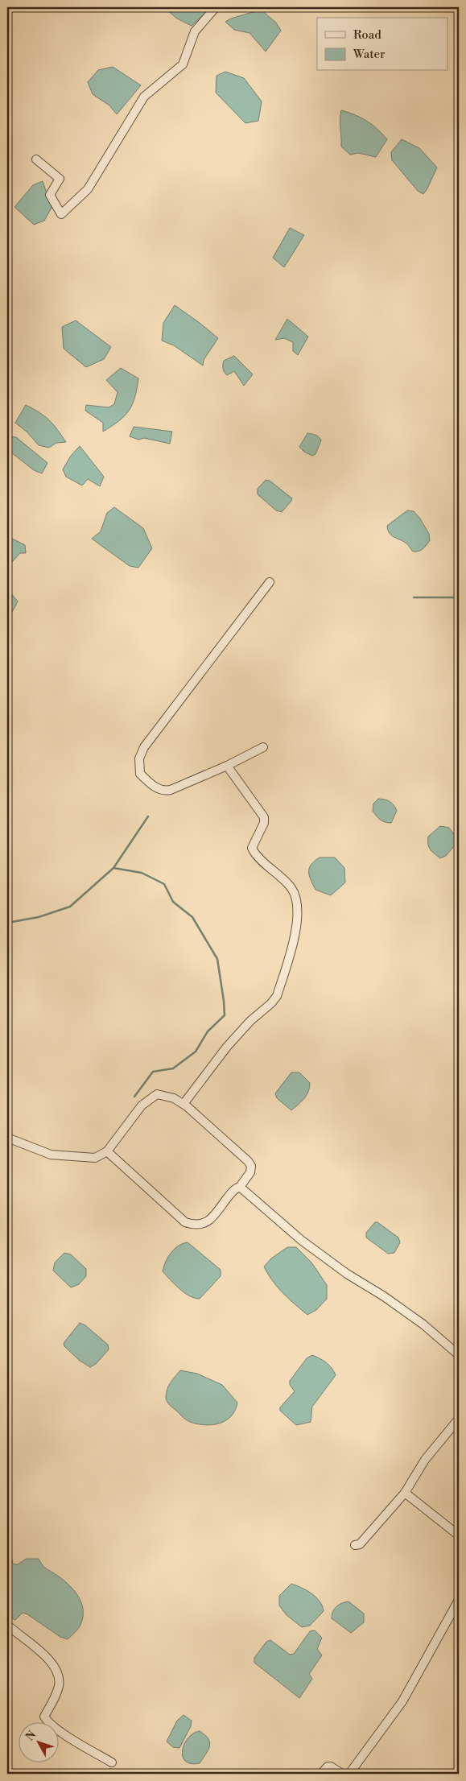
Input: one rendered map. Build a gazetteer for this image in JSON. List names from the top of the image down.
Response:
{
  "legend": ["Road", "Water"],
  "north": "top left"
}
